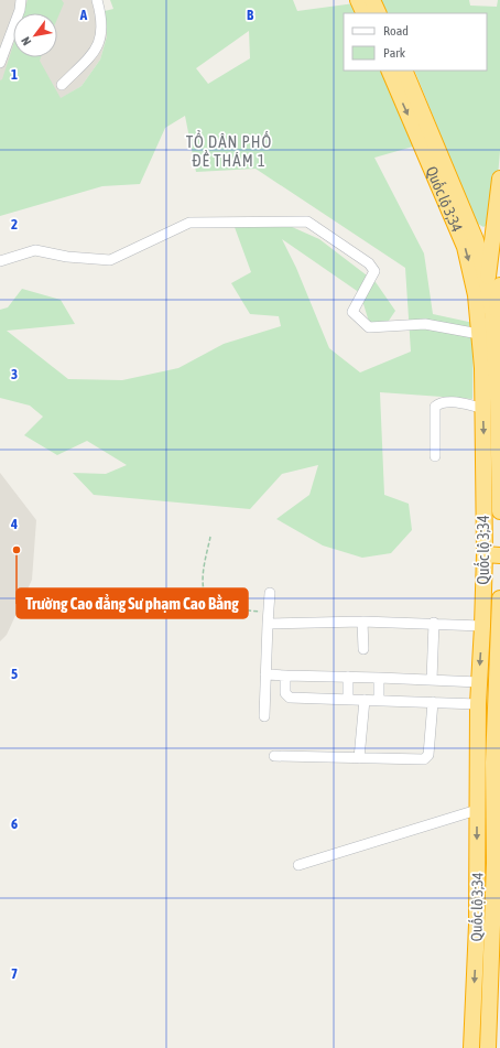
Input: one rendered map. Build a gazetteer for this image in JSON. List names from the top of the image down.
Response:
{
  "streets": {
    "highway": ["Quốc lộ 3;34"]
  },
  "districts": ["TỔ DÂN PHỐ ĐỀ THÁM 1"],
  "places": ["Trường Cao đẳng Sư phạm Cao Bằng"],
  "legend": ["Road", "Park"],
  "north": "bottom left",
  "grid": {
    "columns": ["A", "B"],
    "rows": [
      "1",
      "2",
      "3",
      "4",
      "5",
      "6",
      "7"
    ]
  }
}
